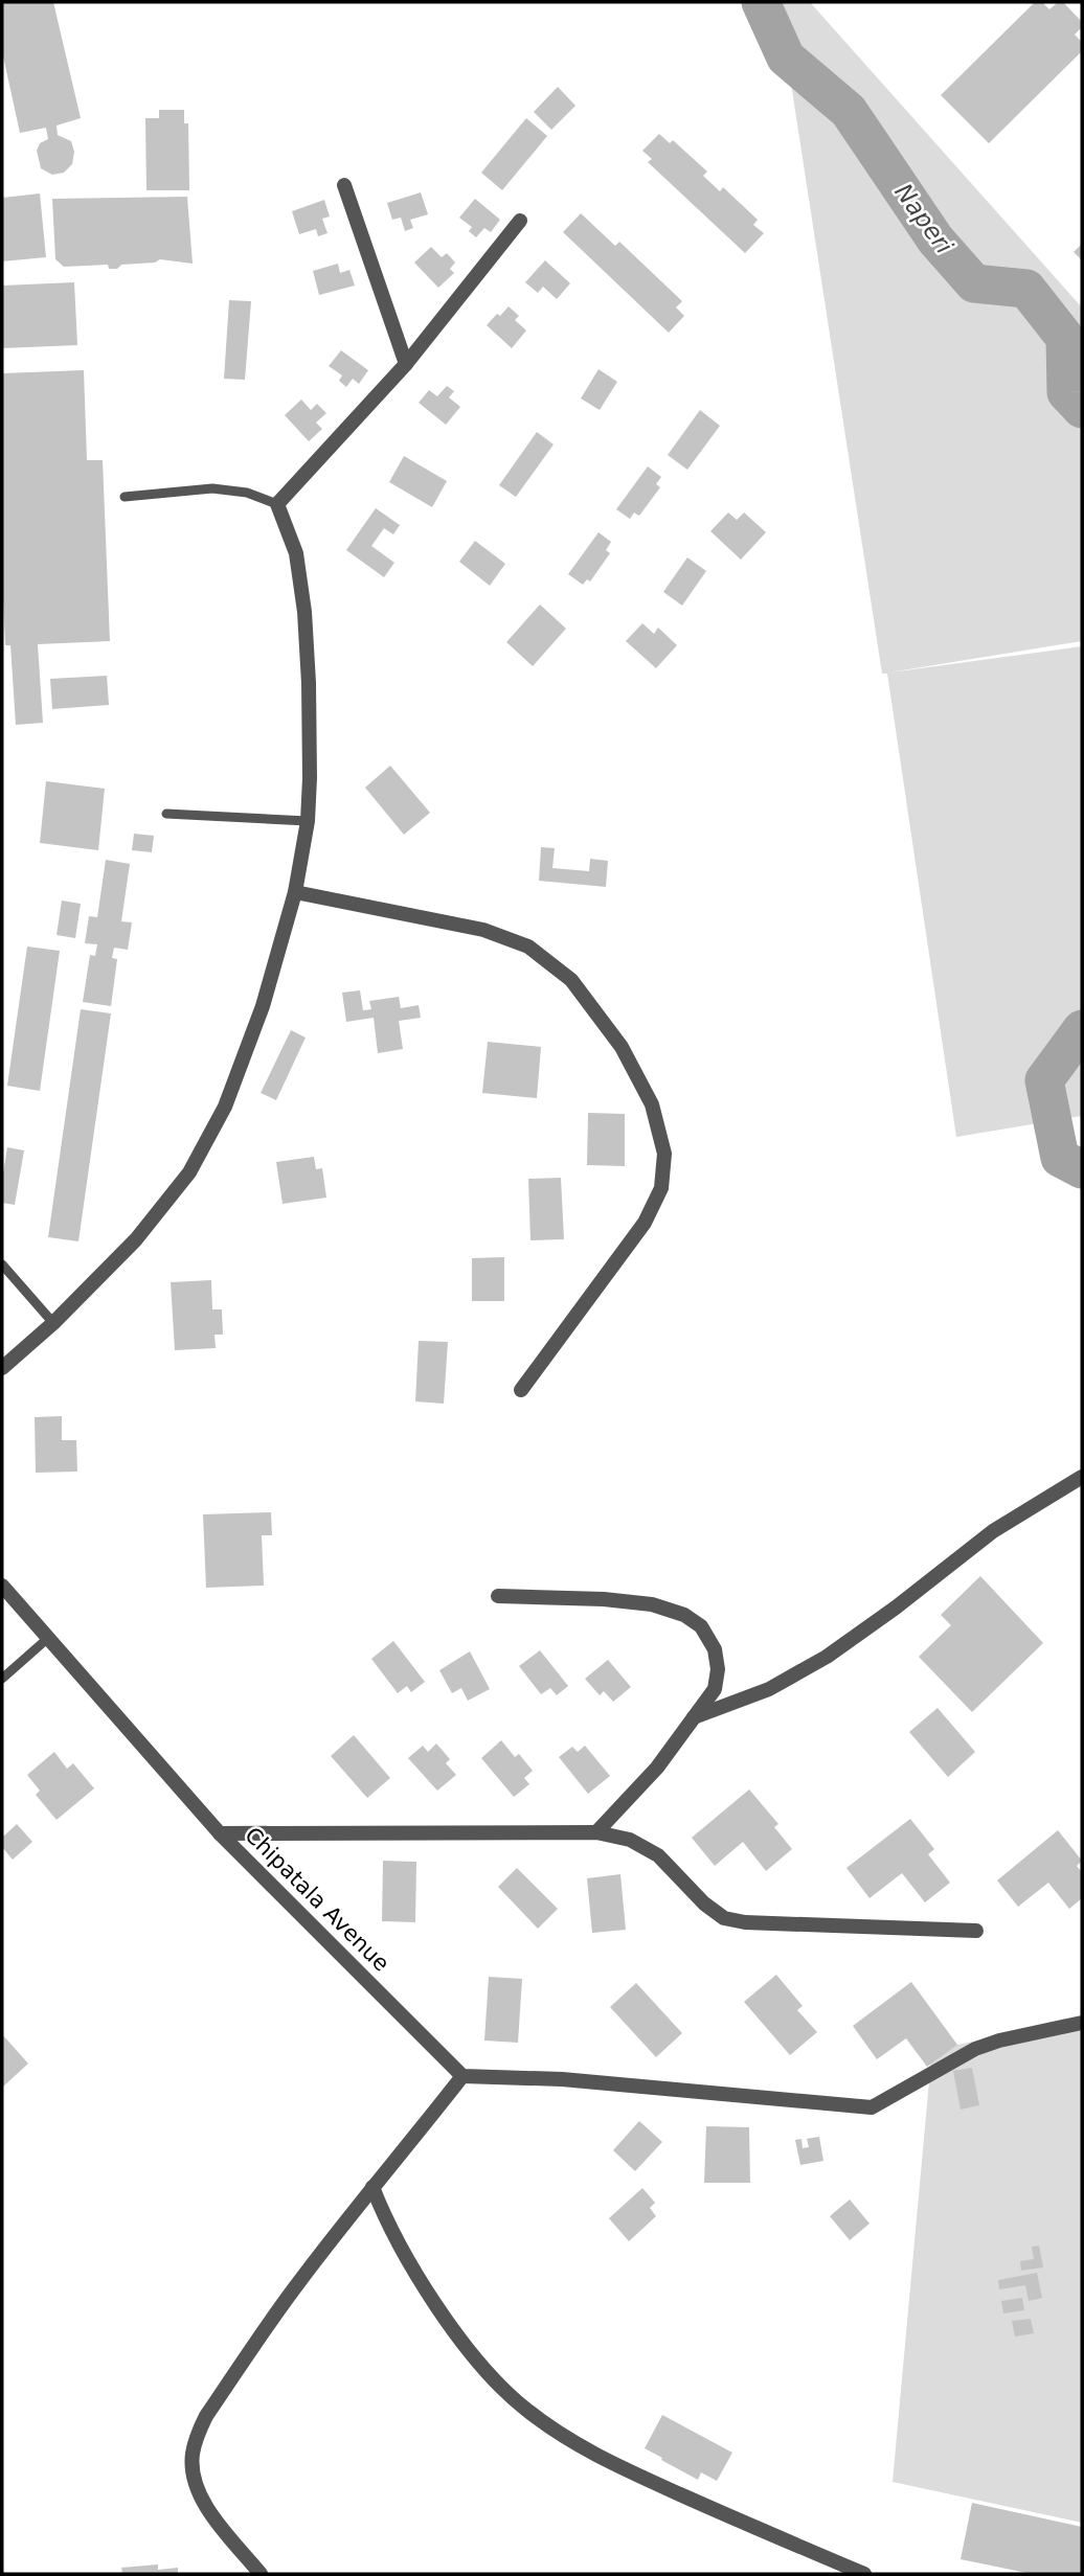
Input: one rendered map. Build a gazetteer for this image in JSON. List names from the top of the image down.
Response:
{
  "streets": {
    "street": ["Chipatala Avenue"]
  },
  "water": ["Naperi"]
}
